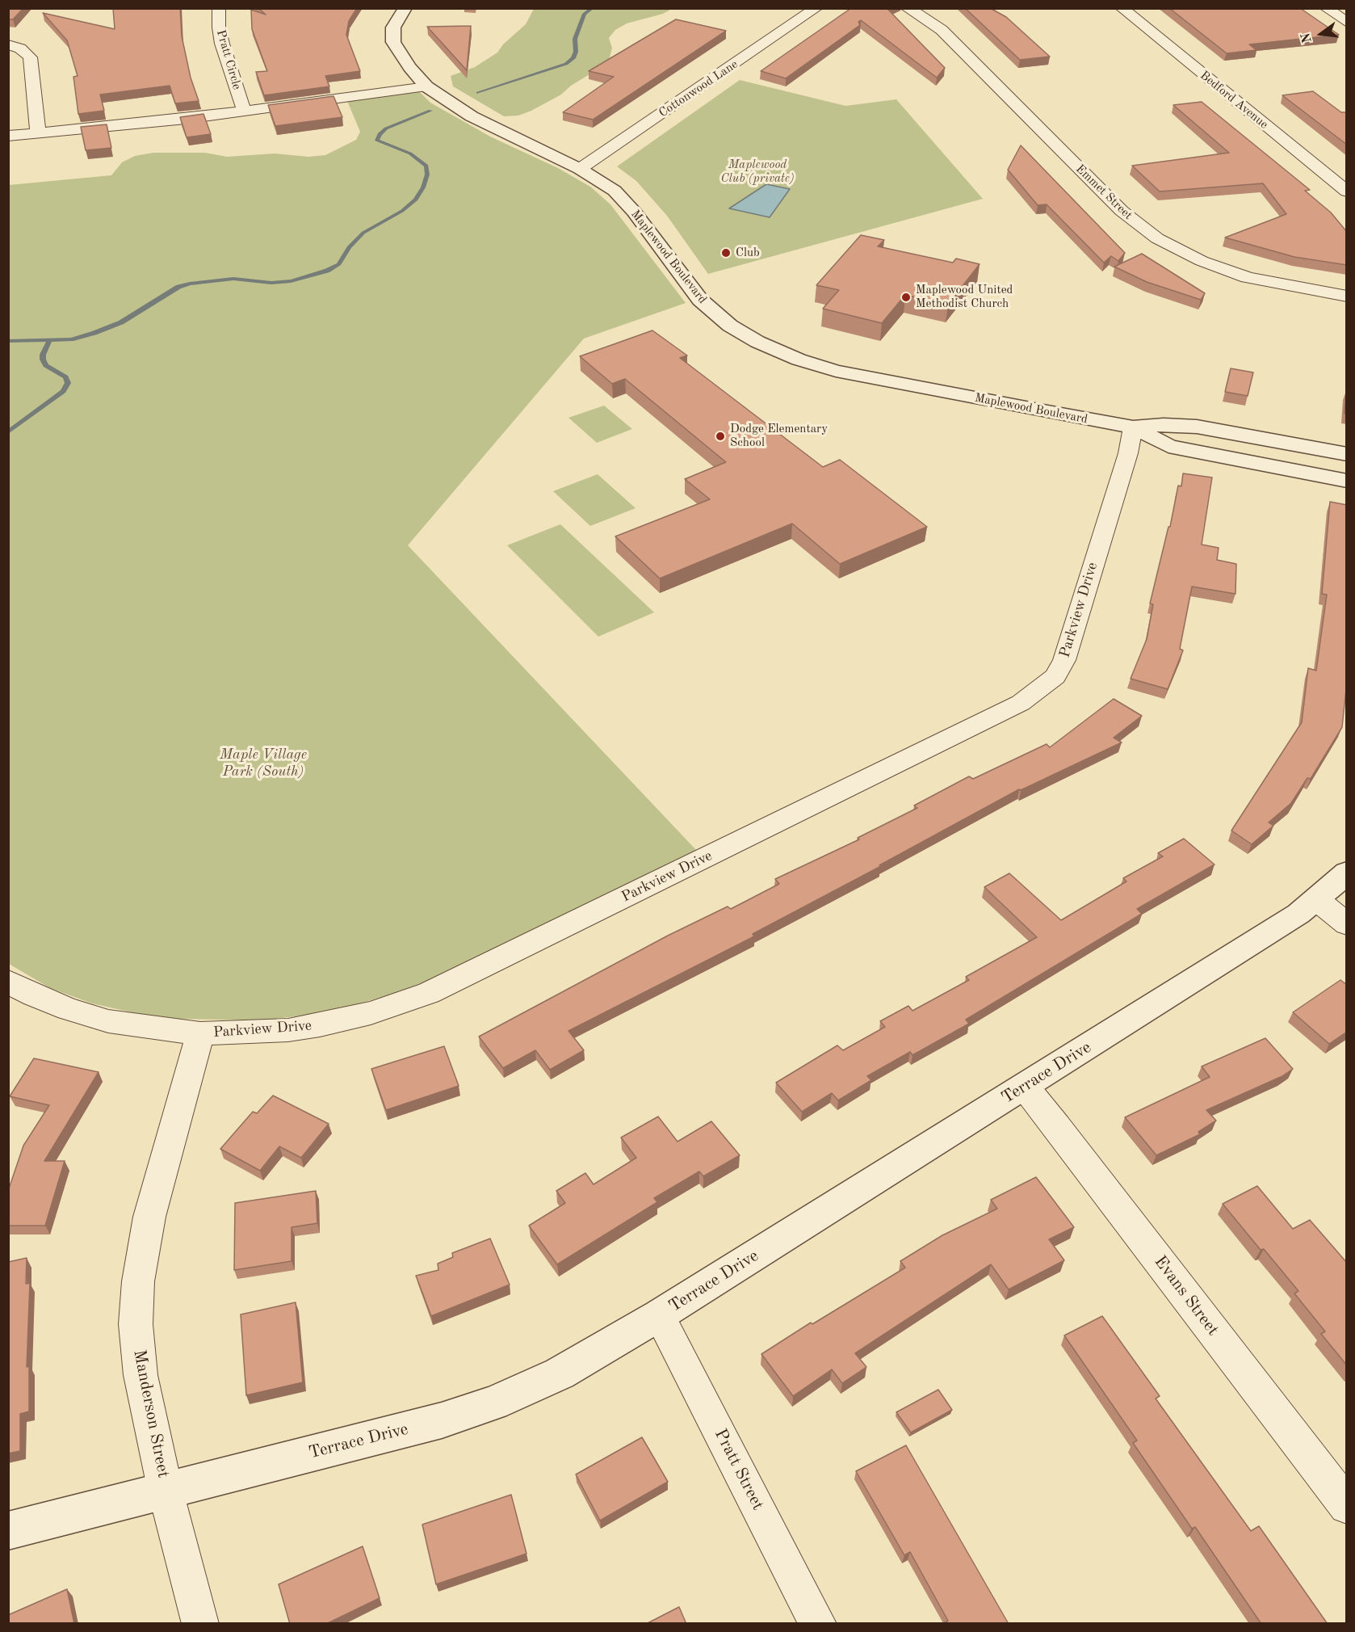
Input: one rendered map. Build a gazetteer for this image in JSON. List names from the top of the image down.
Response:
{
  "streets": {
    "street": [
      "Pratt Circle",
      "Cottonwood Lane",
      "Bedford Avenue",
      "Emmet Street",
      "Maplewood Boulevard",
      "Parkview Drive",
      "Terrace Drive",
      "Evans Street",
      "Manderson Street",
      "Pratt Street"
    ]
  },
  "crossings": [
    ["Cottonwood Lane", "Maplewood Boulevard"],
    ["Maplewood Boulevard", "Parkview Drive"],
    ["Parkview Drive", "Manderson Street"],
    ["Terrace Drive", "Evans Street"],
    ["Terrace Drive", "Manderson Street"],
    ["Terrace Drive", "Pratt Street"]
  ],
  "parks": ["Maplewood Club (private)", "Maple Village Park (South)"],
  "places": ["Club", "Maplewood United Methodist Church", "Dodge Elementary School"],
  "north": "left"
}
